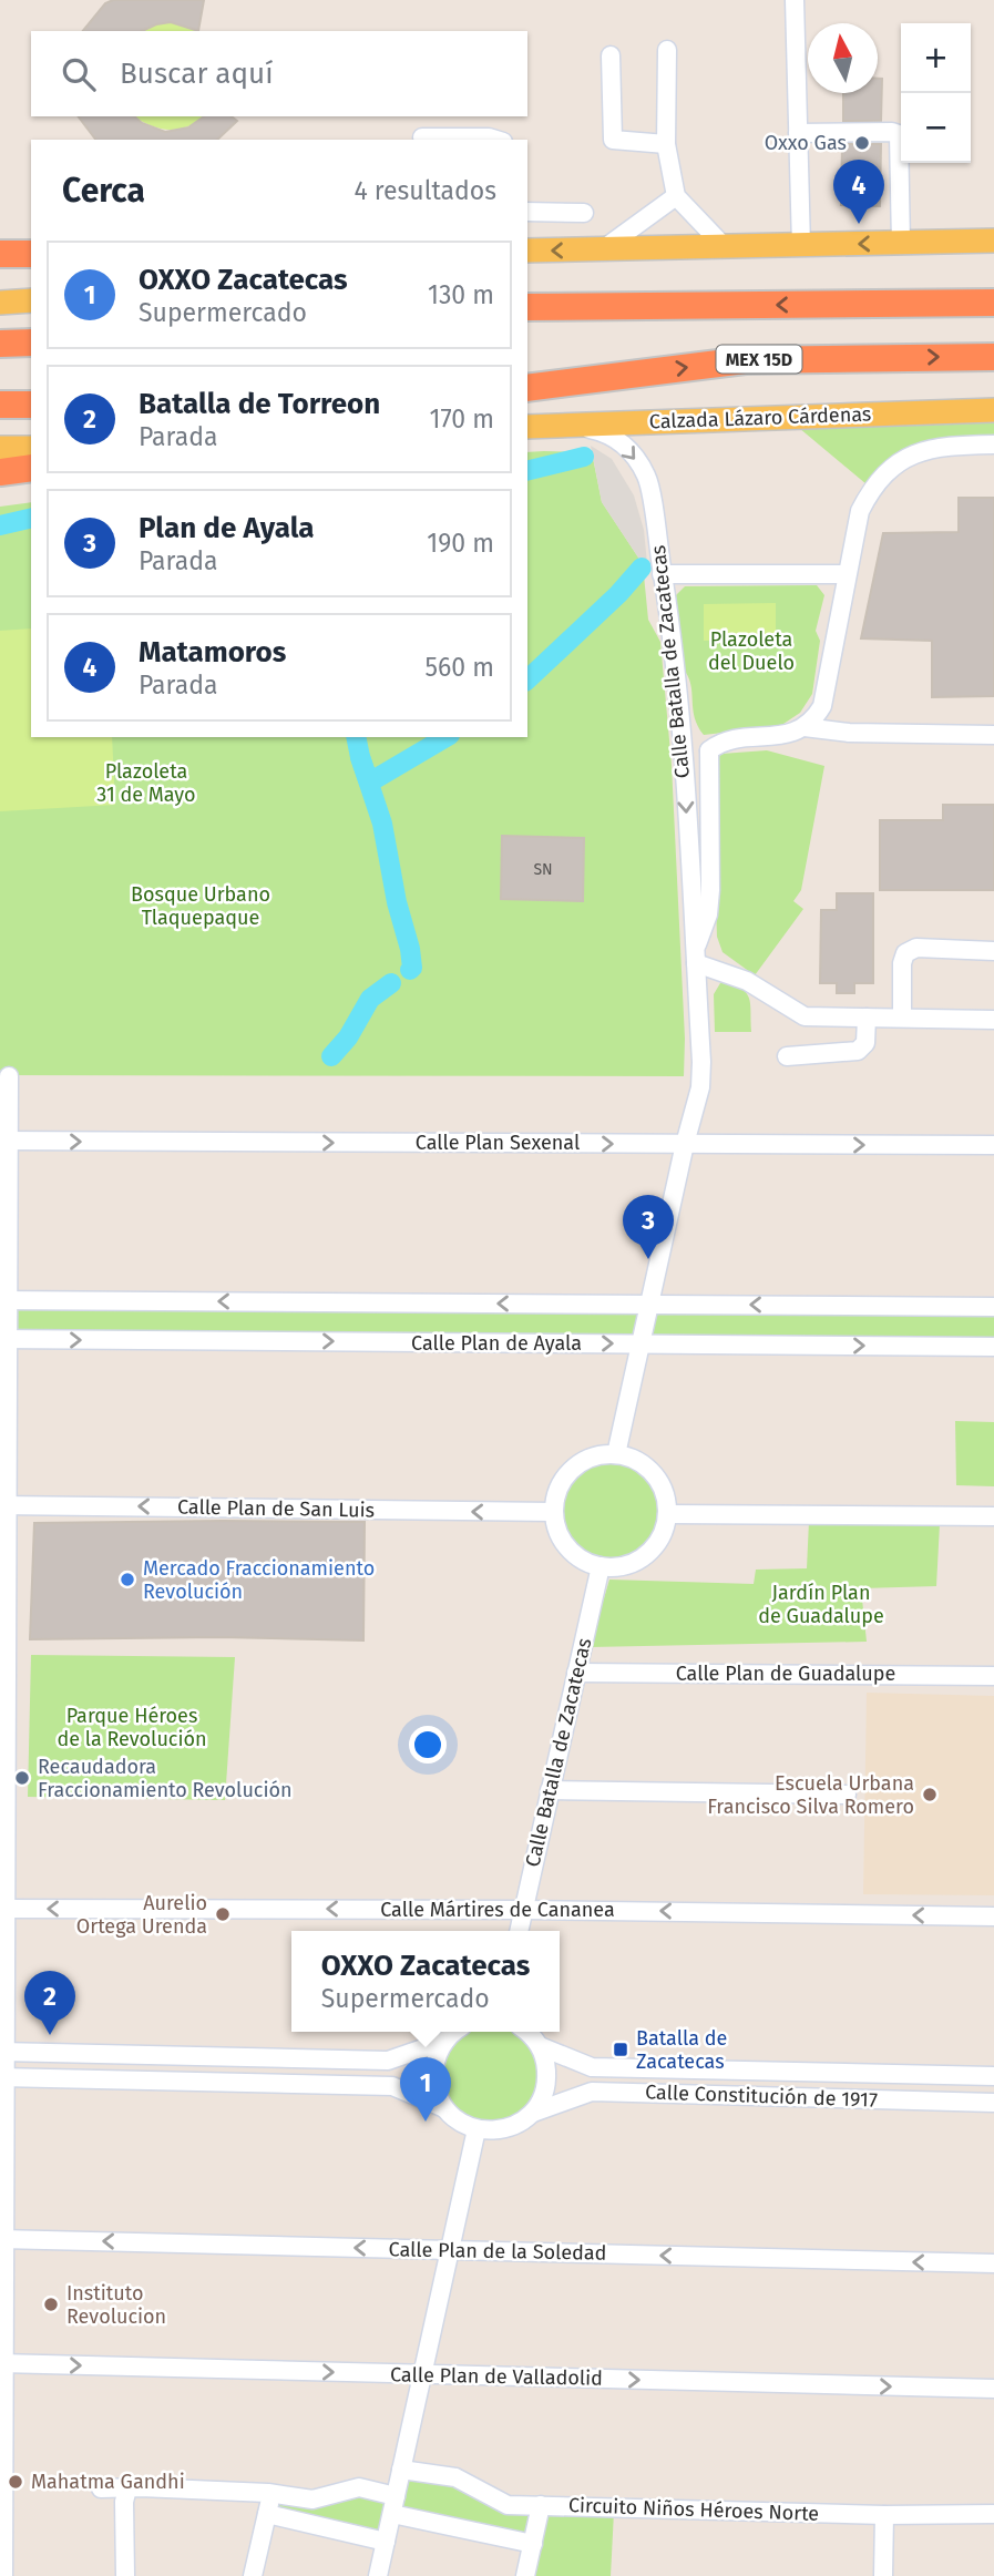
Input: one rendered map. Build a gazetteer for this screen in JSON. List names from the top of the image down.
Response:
{
  "streets": {
    "highway": ["MEX 15D"],
    "main road": ["Calzada Lázaro Cárdenas"],
    "street": [
      "Calle Batalla de Zacatecas",
      "Calle Plan Sexenal",
      "Calle Plan de Ayala",
      "Calle Plan de San Luis",
      "Calle Plan de Guadalupe",
      "Calle Mártires de Cananea",
      "Calle Constitución de 1917",
      "Calle Plan de la Soledad",
      "Calle Plan de Valladolid",
      "Circuito Niños Héroes Norte"
    ]
  },
  "crossings": [
    ["Calzada Lázaro Cárdenas", "Calle Batalla de Zacatecas"],
    ["Calle Batalla de Zacatecas", "Calle Plan Sexenal"],
    ["Calle Batalla de Zacatecas", "Calle Plan de Ayala"],
    ["Calle Batalla de Zacatecas", "Calle Plan de San Luis"],
    ["Calle Batalla de Zacatecas", "Calle Plan de Guadalupe"],
    ["Calle Batalla de Zacatecas", "Calle Mártires de Cananea"]
  ],
  "one_way": ["Calle Plan Sexenal", "Calle Plan de San Luis", "Calle Plan de la Soledad"],
  "parks": [
    "Plazoleta del Duelo",
    "Plazoleta 31 de Mayo",
    "Bosque Urbano Tlaquepaque",
    "Jardín Plan de Guadalupe",
    "Parque Héroes de la Revolución"
  ],
  "places": {
    "other": [
      "Oxxo Gas",
      "Mercado Fraccionamiento Revolución",
      "Recaudadora Fraccionamiento Revolución",
      "Escuela Urbana Francisco Silva Romero",
      "Aurelio Ortega Urenda",
      "Instituto Revolucion",
      "Mahatma Gandhi"
    ],
    "transit": ["Batalla de Zacatecas"]
  },
  "house_numbers": ["SN"],
  "north": "top",
  "page": {
    "map_buttons": ["+", "−"],
    "search": "Buscar aquí",
    "heading": ["Cerca", "4 resultados"],
    "pins": [
      "4",
      "3",
      "2",
      "1"
    ],
    "list": [
      {
        "mark": "1",
        "name": "OXXO Zacatecas",
        "note": "Supermercado",
        "value": "130 m"
      },
      {
        "mark": "2",
        "name": "Batalla de Torreon",
        "note": "Parada",
        "value": "170 m"
      },
      {
        "mark": "3",
        "name": "Plan de Ayala",
        "note": "Parada",
        "value": "190 m"
      },
      {
        "mark": "4",
        "name": "Matamoros",
        "note": "Parada",
        "value": "560 m"
      }
    ],
    "popup": ["OXXO Zacatecas", "Supermercado"]
  }
}
